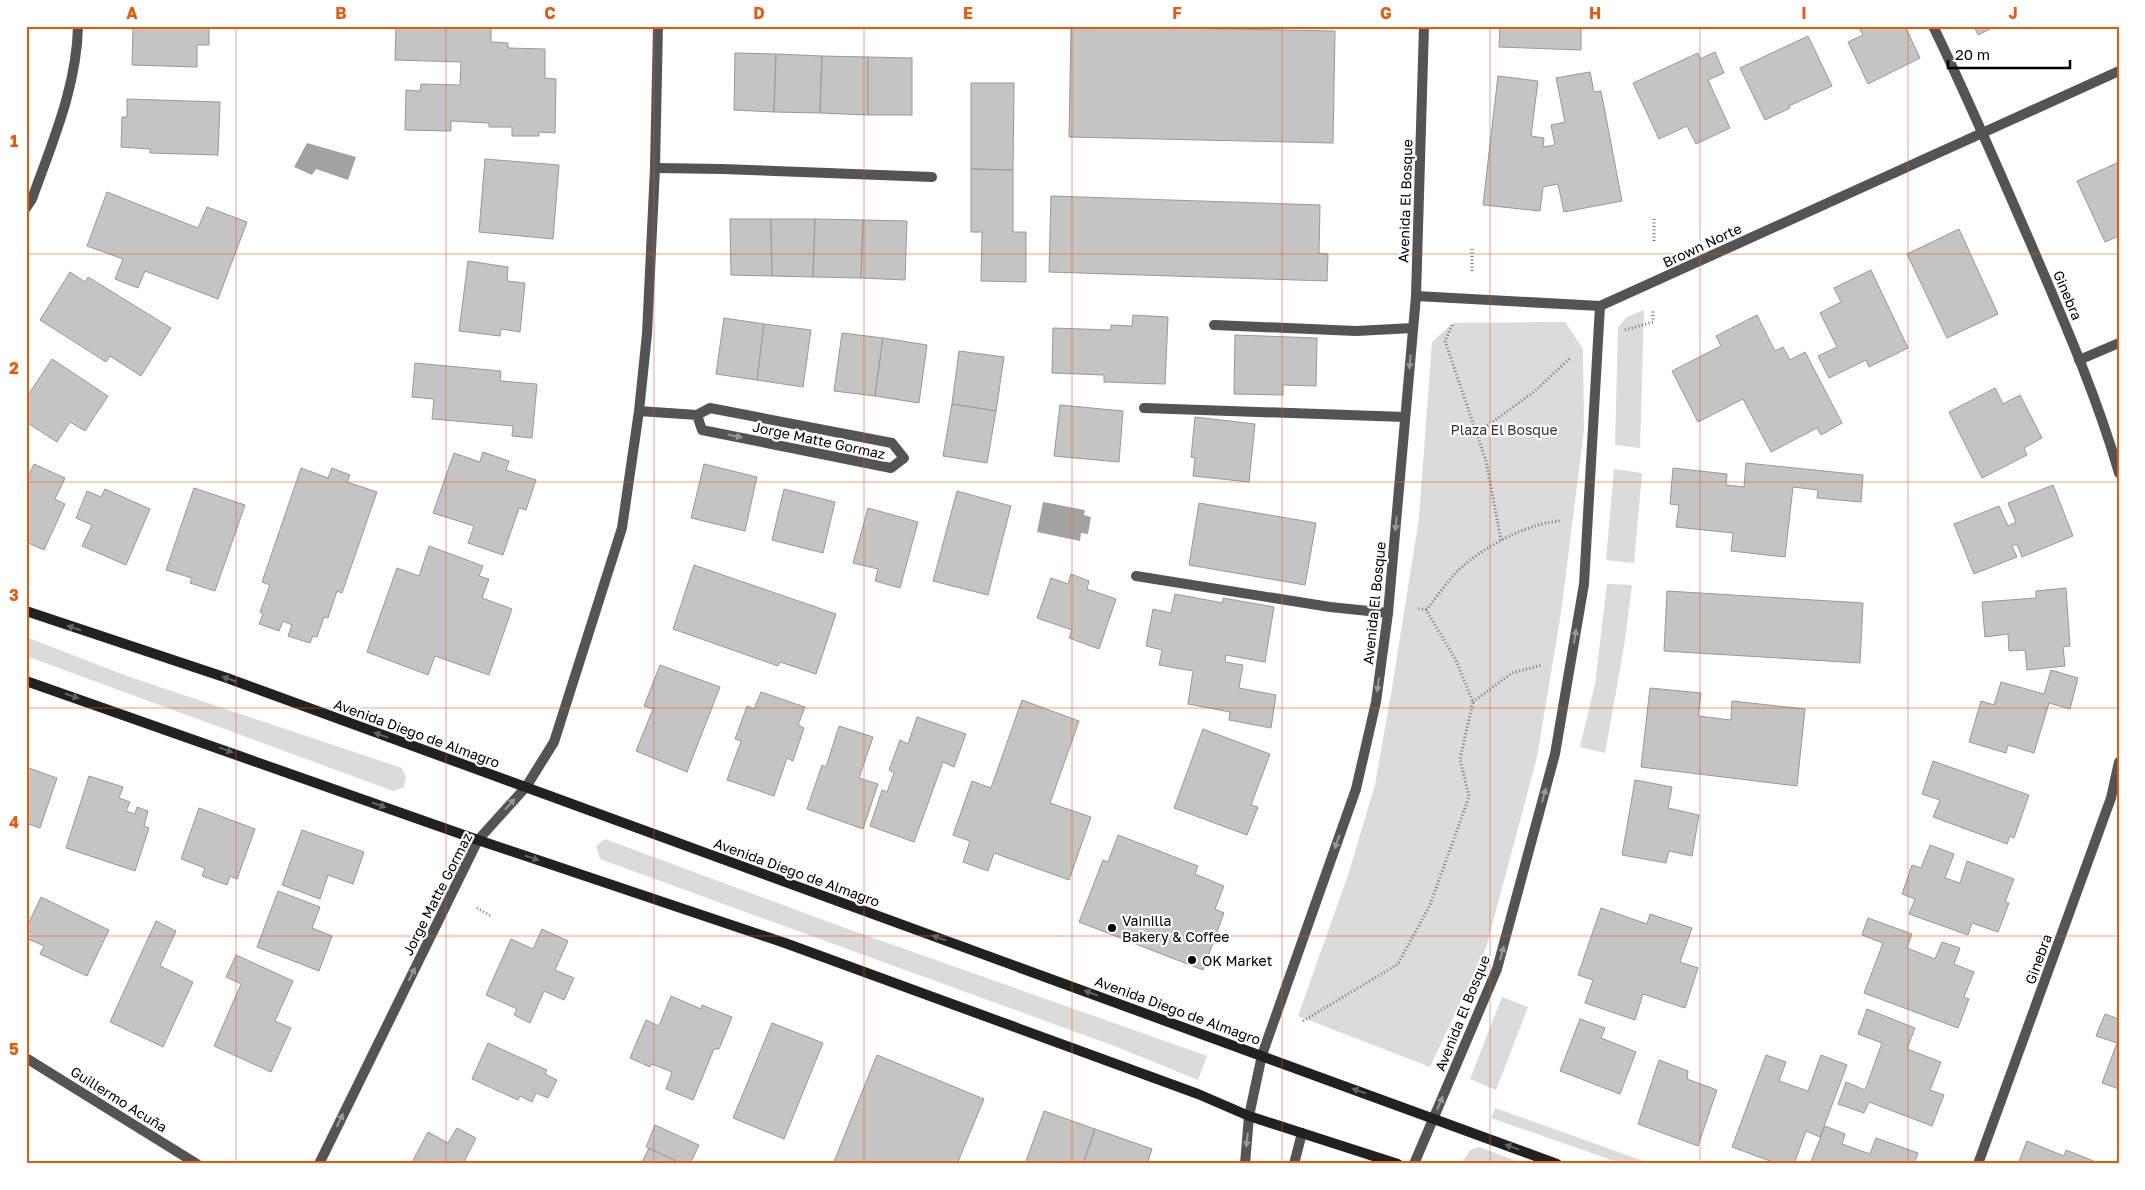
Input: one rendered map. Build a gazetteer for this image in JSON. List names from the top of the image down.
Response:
{
  "streets": {
    "street": [
      "Avenida El Bosque",
      "Brown Norte",
      "Ginebra",
      "Jorge Matte Gormaz",
      "Avenida Diego de Almagro",
      "Guillermo Acuña"
    ]
  },
  "crossings": [
    ["Avenida El Bosque", "Brown Norte"],
    ["Avenida El Bosque", "Avenida Diego de Almagro"],
    ["Brown Norte", "Ginebra"],
    ["Jorge Matte Gormaz", "Avenida Diego de Almagro"]
  ],
  "parks": ["Plaza El Bosque"],
  "places": ["Vainilla Bakery & Coffee", "OK Market"],
  "scale_bar": "20 m",
  "grid": {
    "columns": [
      "A",
      "B",
      "C",
      "D",
      "E",
      "F",
      "G",
      "H",
      "I",
      "J"
    ],
    "rows": [
      "1",
      "2",
      "3",
      "4",
      "5"
    ]
  }
}
